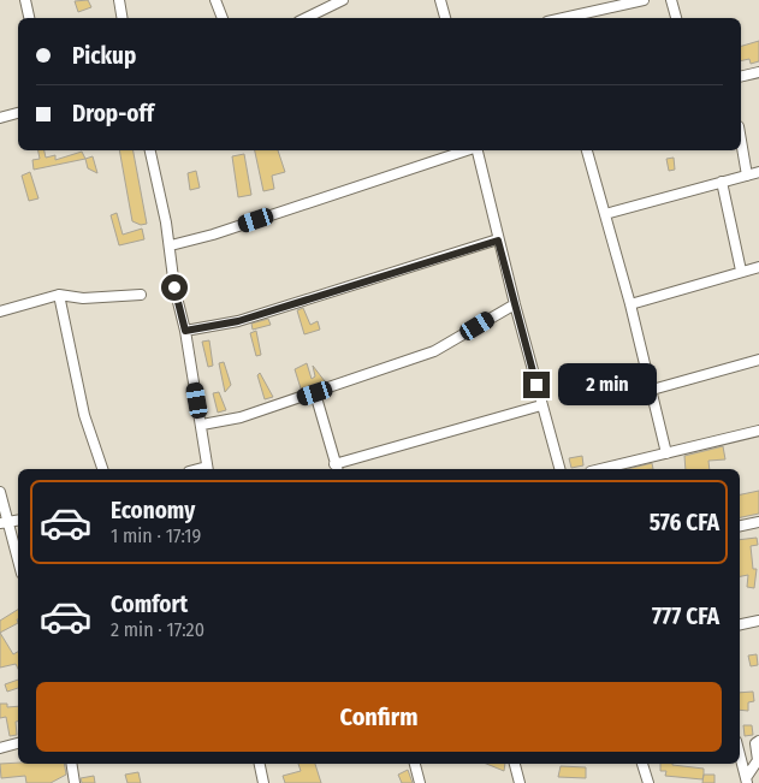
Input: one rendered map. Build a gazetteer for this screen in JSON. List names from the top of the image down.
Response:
{
  "page": {
    "banner": ["Pickup", "Drop-off"],
    "bubble": "2 min",
    "list": [
      {
        "name": "Economy",
        "note": "1 min · 17:19",
        "value": "576 CFA"
      },
      {
        "name": "Comfort",
        "note": "2 min · 17:20",
        "value": "777 CFA"
      }
    ],
    "buttons": "Confirm"
  }
}
